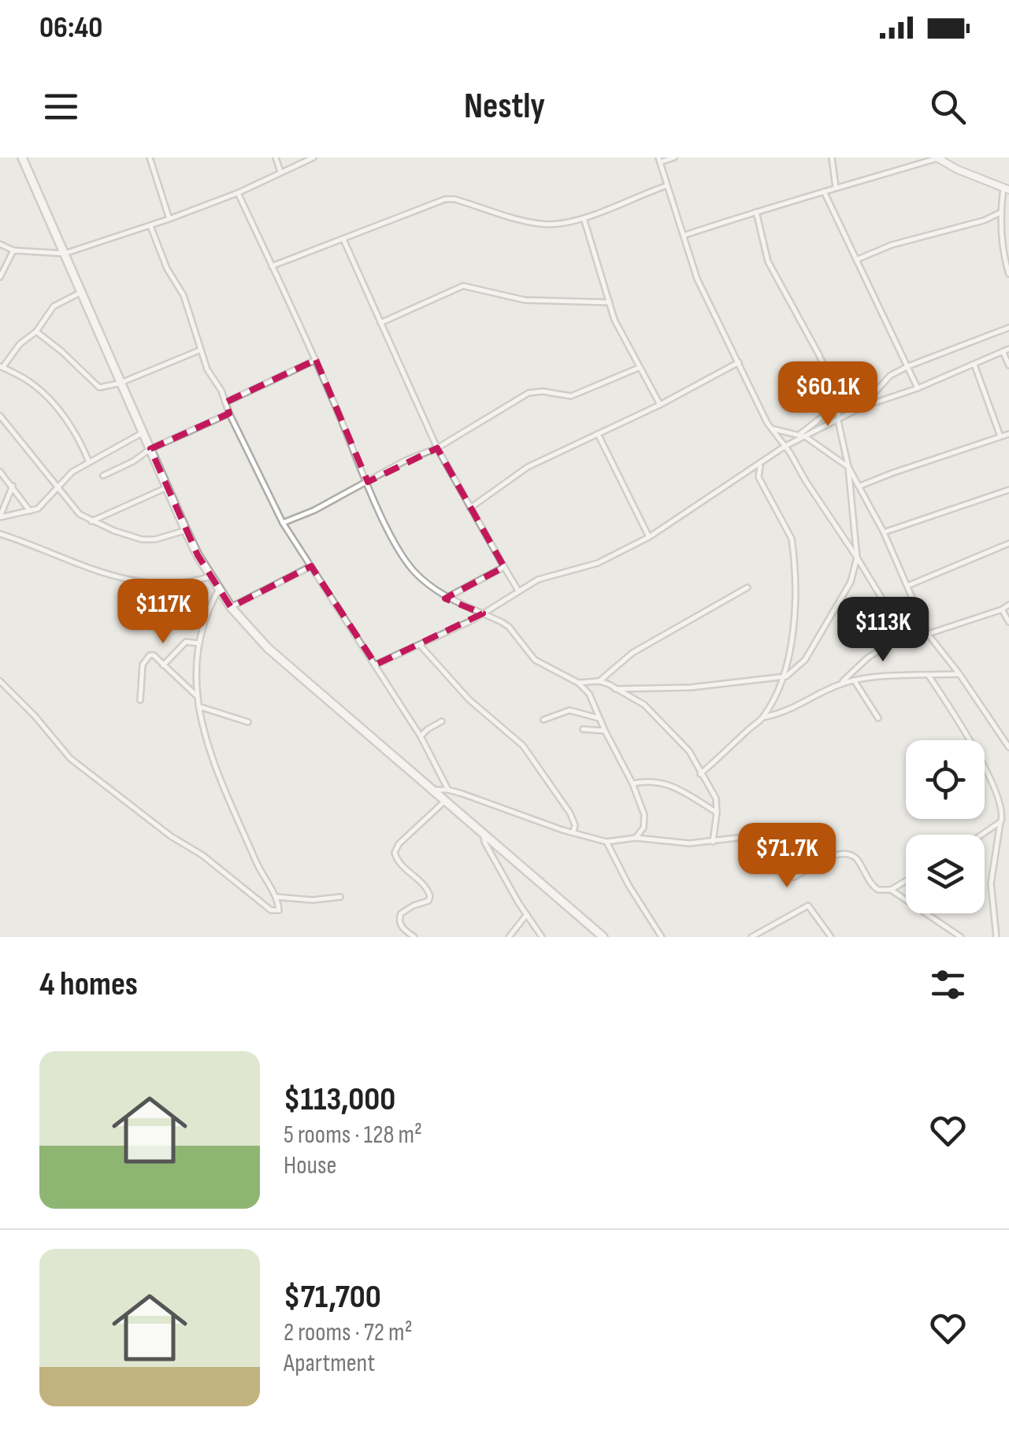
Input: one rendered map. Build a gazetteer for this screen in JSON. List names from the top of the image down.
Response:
{
  "page": {
    "status": "06:40",
    "header": "Nestly",
    "price": [
      "$60.1K",
      "$117K",
      "$113K",
      "$71.7K"
    ],
    "heading": "4 homes",
    "list": [
      {
        "name": "$113,000",
        "note": "5 rooms · 128 m² · House"
      },
      {
        "name": "$71,700",
        "note": "2 rooms · 72 m² · Apartment"
      }
    ]
  }
}
